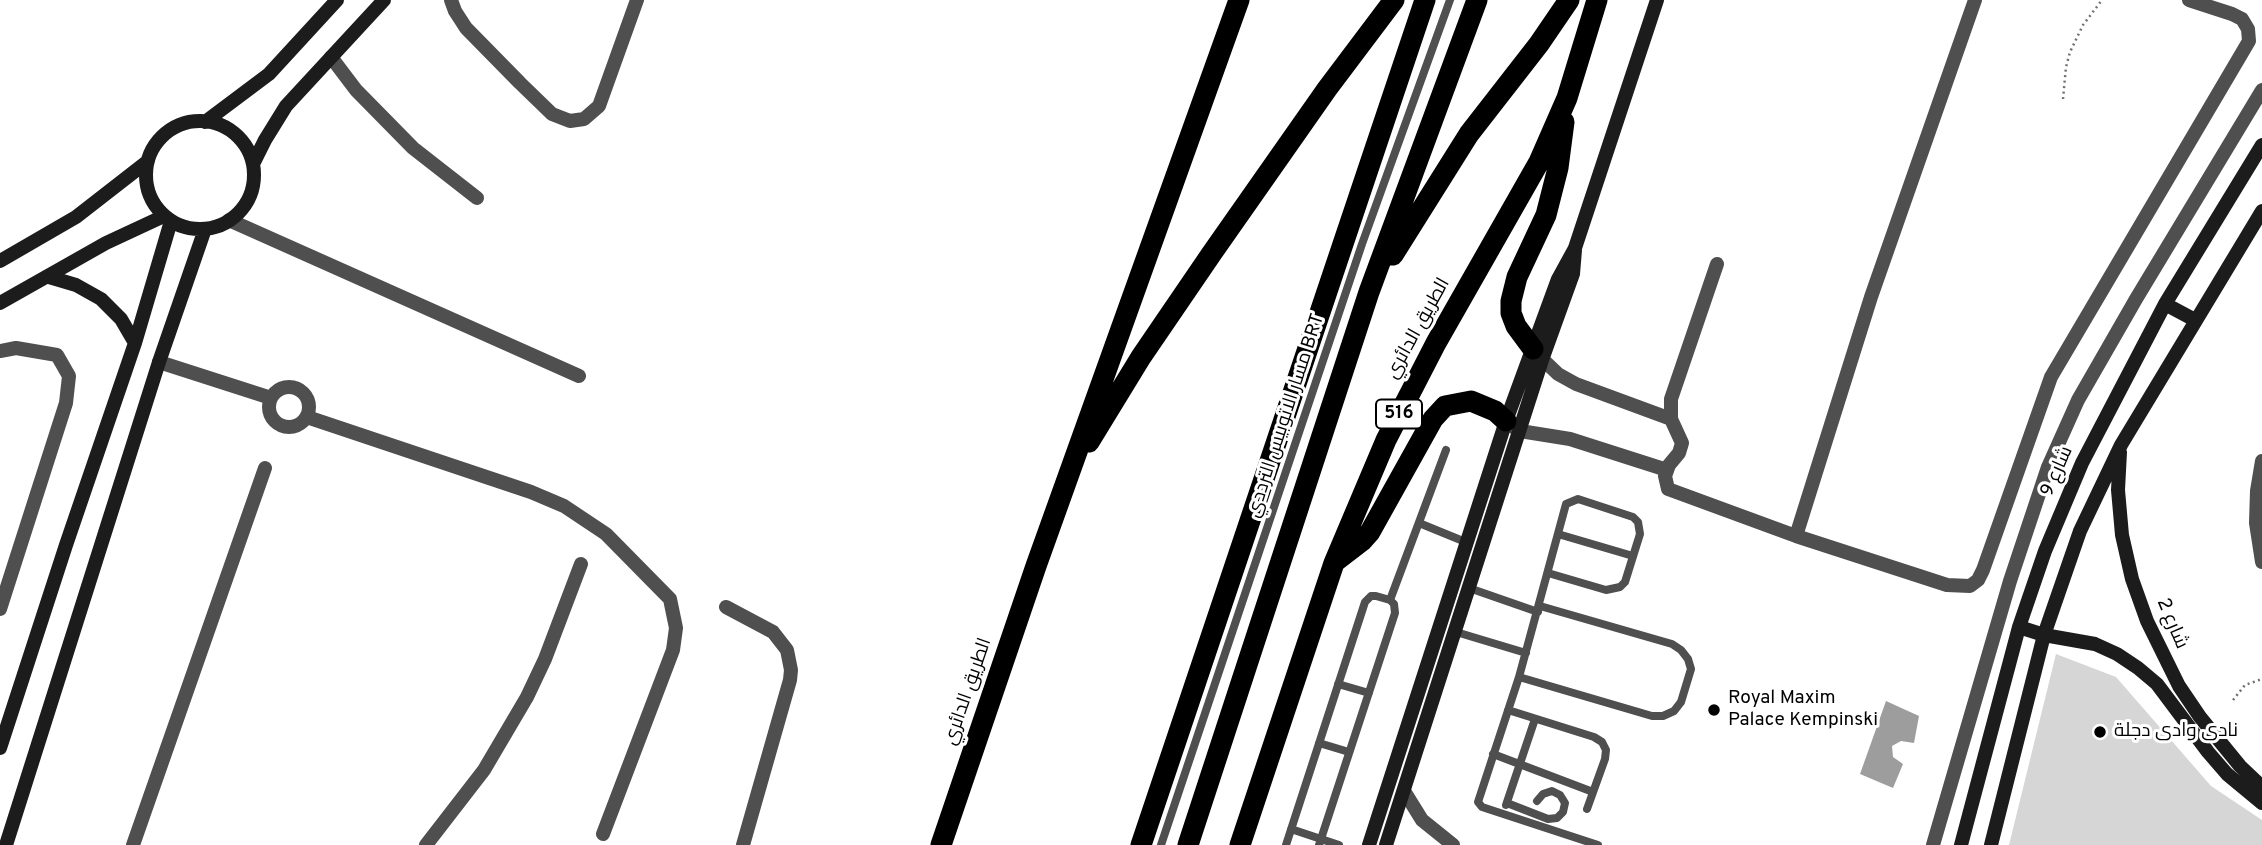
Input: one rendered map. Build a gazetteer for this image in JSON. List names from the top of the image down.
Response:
{
  "streets": {
    "highway": ["الطريق الدائري", "516"],
    "street": ["شارع 9", "شارع 2"],
    "lane": ["مسار الاتوبيس الترددي BRT"]
  },
  "places": ["Royal Maxim Palace Kempinski", "نادى وادى دجلة"]
}
